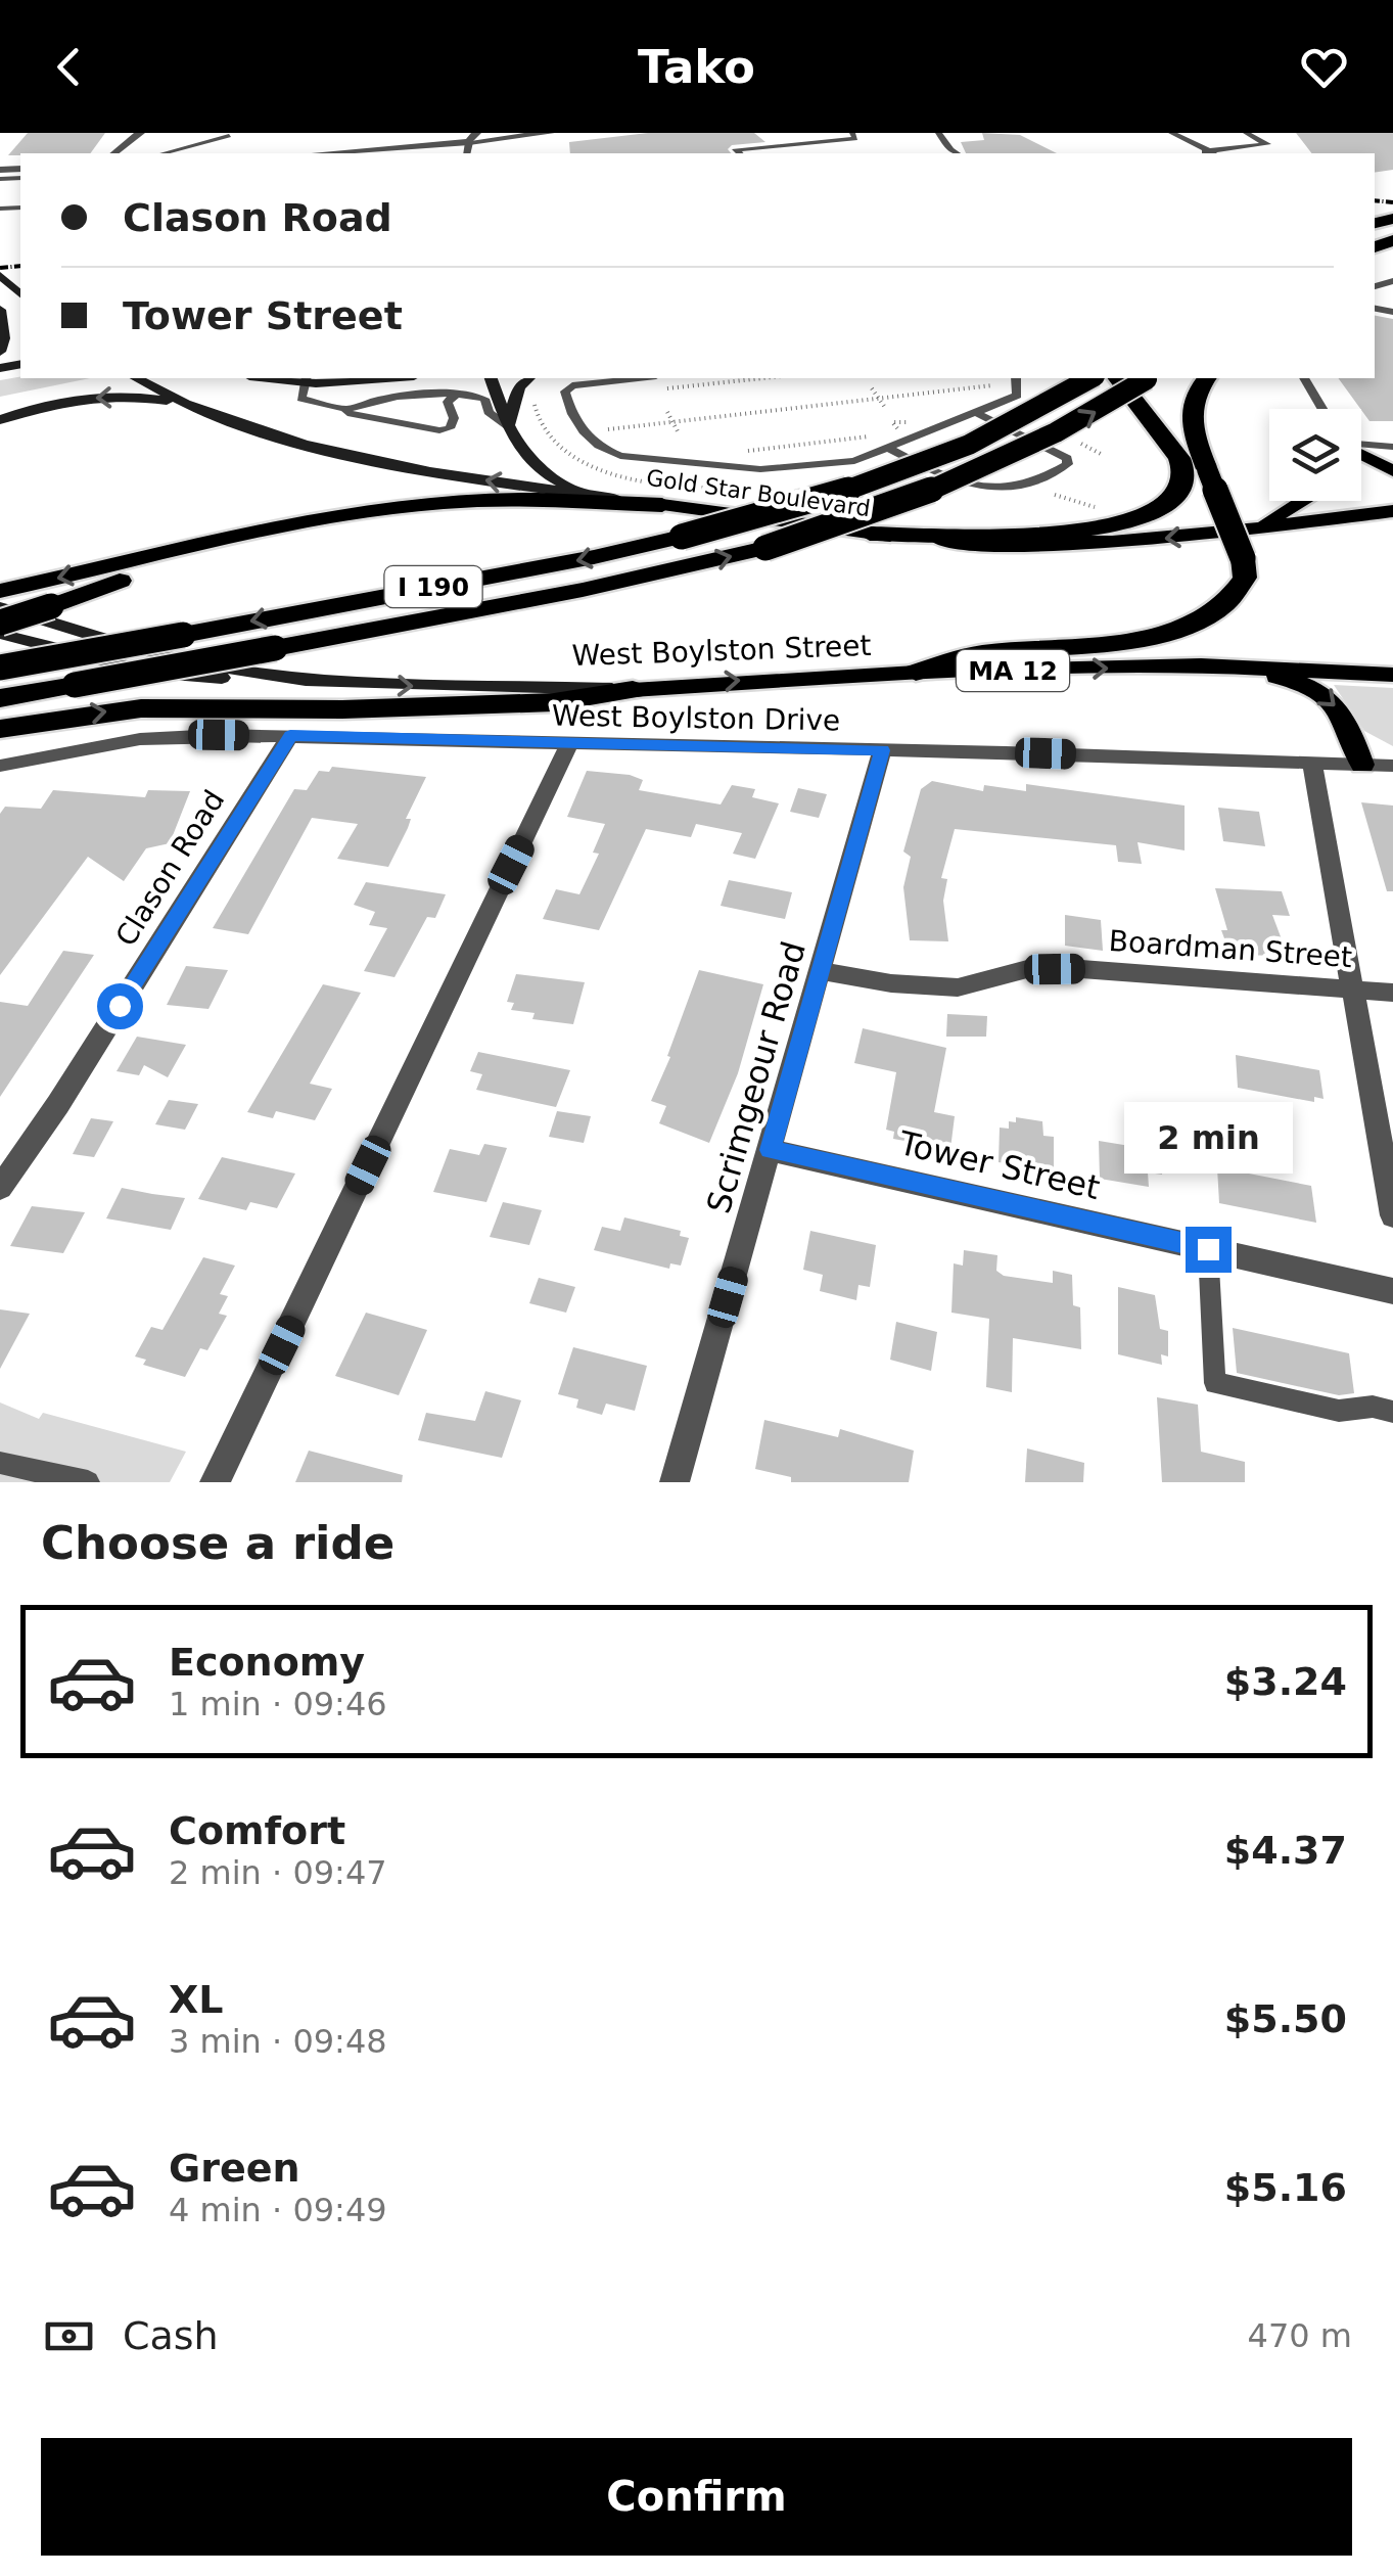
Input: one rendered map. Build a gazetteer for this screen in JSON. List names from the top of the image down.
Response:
{
  "streets": {
    "highway": ["I 190"],
    "main road": ["Gold Star Boulevard", "West Boylston Street", "MA 12"],
    "street": [
      "West Boylston Drive",
      "Clason Road",
      "Boardman Street",
      "Scrimgeour Road",
      "Tower Street"
    ]
  },
  "crossings": [
    ["West Boylston Drive", "Clason Road"],
    ["West Boylston Drive", "Scrimgeour Road"],
    ["Boardman Street", "Scrimgeour Road"],
    ["Scrimgeour Road", "Tower Street"]
  ],
  "one_way": ["Gold Star Boulevard", "West Boylston Street"],
  "page": {
    "header": "Tako",
    "banner": ["Clason Road", "Tower Street"],
    "bubble": "2 min",
    "heading": "Choose a ride",
    "list": [
      {
        "name": "Economy",
        "note": "1 min · 09:46",
        "value": "$3.24"
      },
      {
        "name": "Comfort",
        "note": "2 min · 09:47",
        "value": "$4.37"
      },
      {
        "name": "XL",
        "note": "3 min · 09:48",
        "value": "$5.50"
      },
      {
        "name": "Green",
        "note": "4 min · 09:49",
        "value": "$5.16"
      }
    ],
    "pay": ["Cash", "470 m"],
    "buttons": "Confirm"
  }
}
